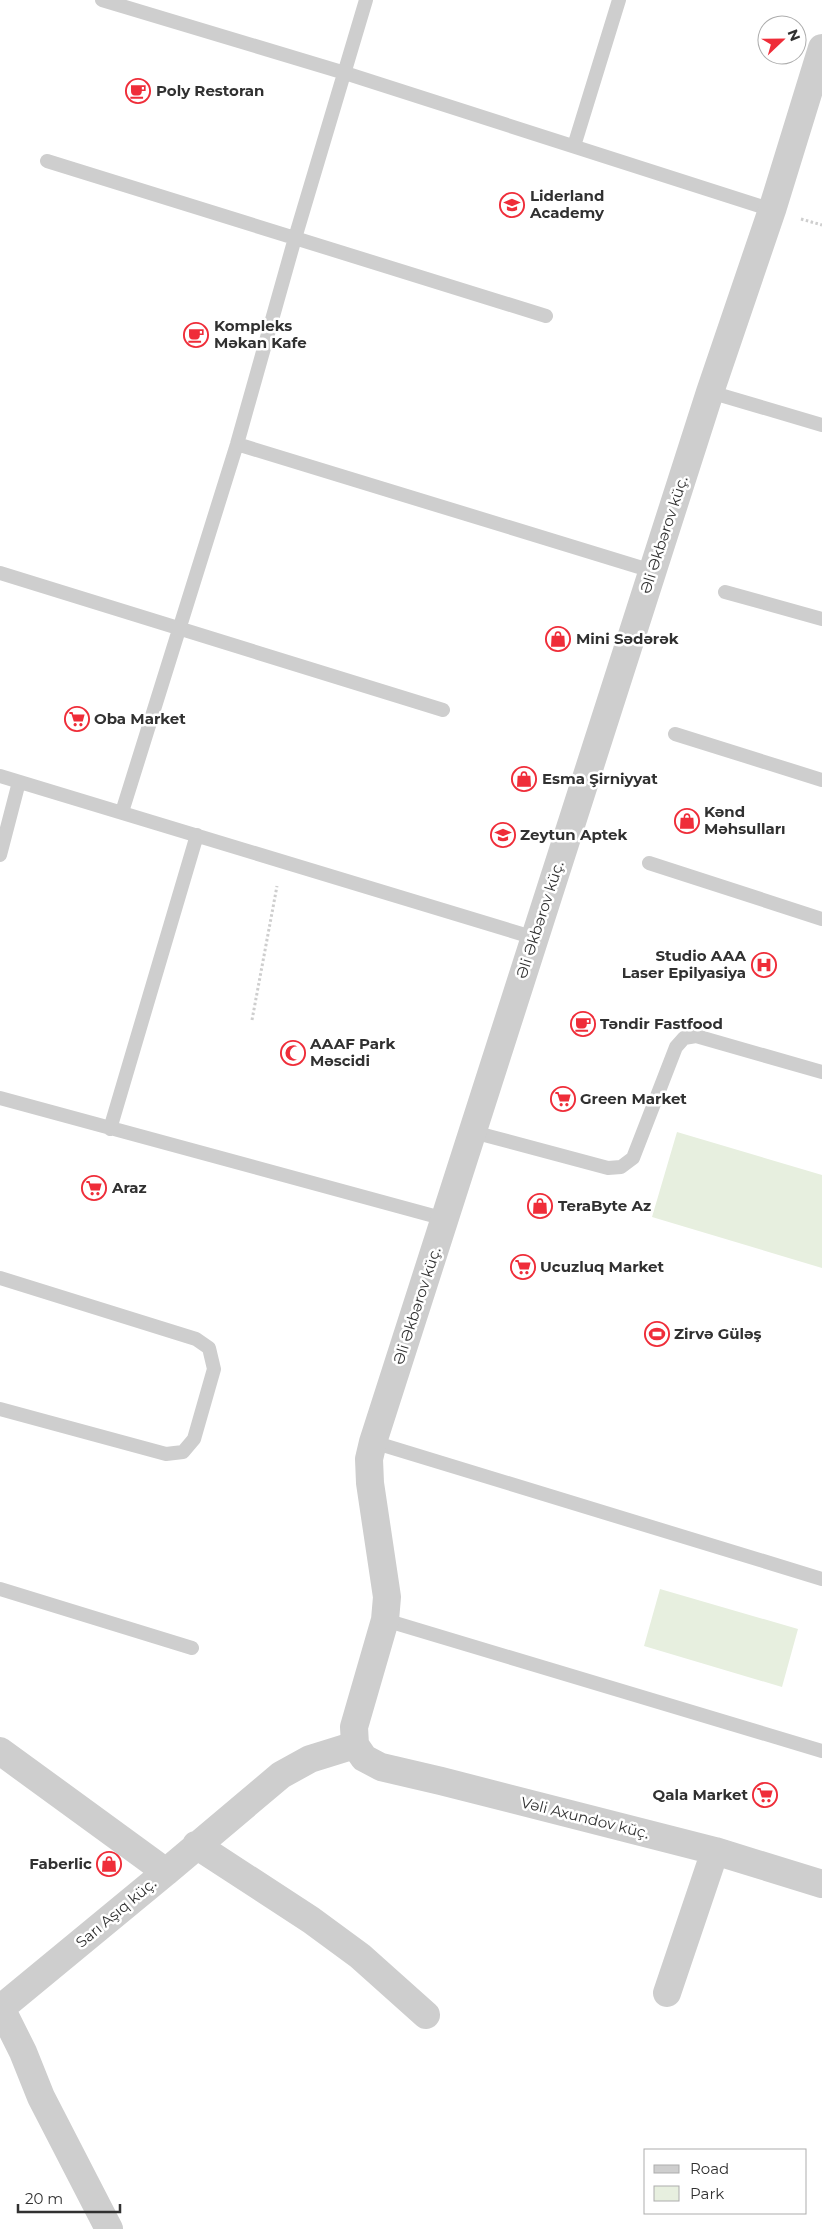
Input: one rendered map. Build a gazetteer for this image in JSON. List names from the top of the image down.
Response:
{
  "streets": {
    "street": ["Əli Əkbərov küç.", "Vəli Axundov küç.", "Sarı Aşıq küç."]
  },
  "crossings": [
    ["Əli Əkbərov küç.", "Vəli Axundov küç."]
  ],
  "places": {
    "cafe": ["Poly Restoran", "Kompleks Məkan Kafe", "Təndir Fastfood"],
    "school or university": ["Liderland Academy", "Zeytun Aptek"],
    "shop": [
      "Mini Sədərək",
      "Esma Şirniyyat",
      "Kənd Məhsulları",
      "TeraByte Az",
      "Faberlic"
    ],
    "supermarket": [
      "Oba Market",
      "Green Market",
      "Araz",
      "Ucuzluq Market",
      "Qala Market"
    ],
    "hospital": ["Studio AAA Laser Epilyasiya"],
    "mosque": ["AAAF Park Məscidi"],
    "sports": ["Zirvə Güləş"]
  },
  "legend": ["Road", "Park"],
  "scale_bar": "20 m",
  "north": "right"
}
